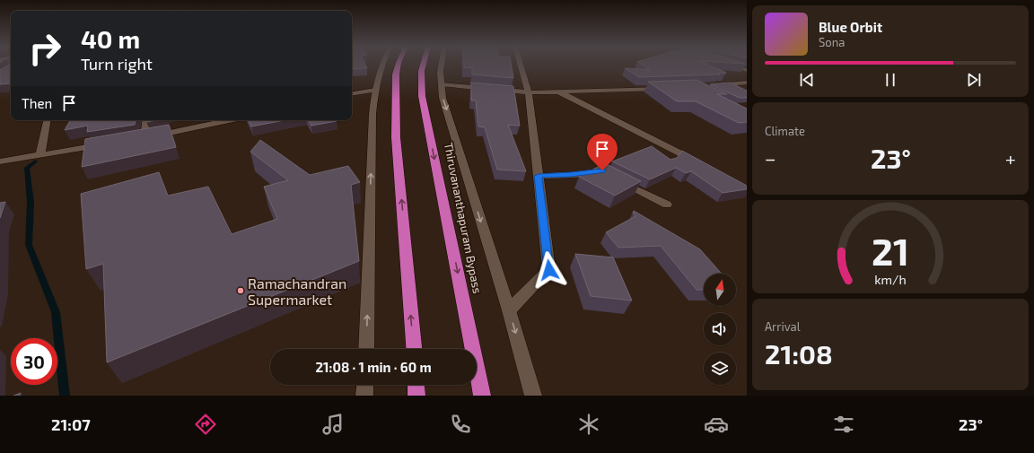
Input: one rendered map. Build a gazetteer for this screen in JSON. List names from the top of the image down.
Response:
{
  "streets": {
    "highway": ["Thiruvananthapuram Bypass"]
  },
  "places": ["Ramachandran Supermarket"],
  "north": "top",
  "page": {
    "turn": ["40 m", "Turn right"],
    "song": ["Blue Orbit", "Sona"],
    "then": "Then",
    "tile": [
      "Climate",
      ["Arrival", "21:08"]
    ],
    "heat": ["−", "23°", "+"],
    "limit": "30",
    "trip": "21:08 · 1 min · 60 m",
    "tabs": ["21:07", "23°"],
    "gauge": ["21", "km/h"]
  }
}
